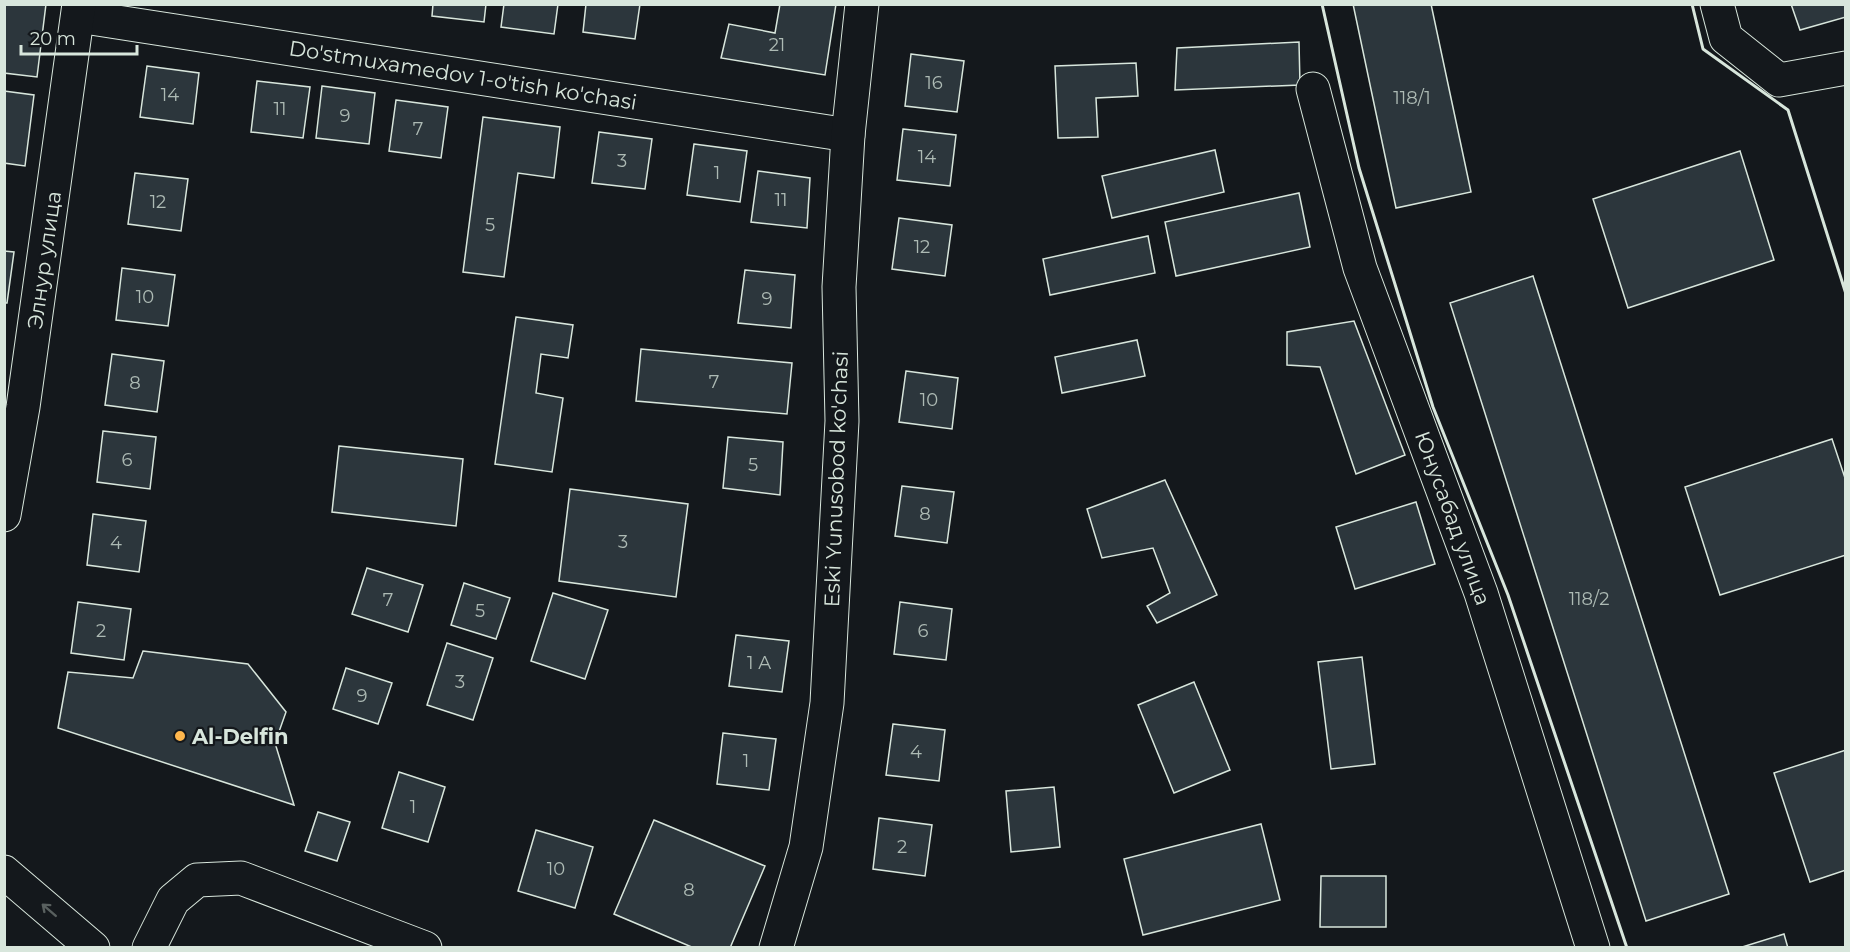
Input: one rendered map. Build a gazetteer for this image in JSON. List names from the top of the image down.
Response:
{
  "streets": {
    "street": [
      "Do'stmuxamedov 1-o'tish ko'chasi",
      "Элнур улица",
      "Eski Yunusobod ko'chasi",
      "Юнусабад улица"
    ]
  },
  "crossings": [
    ["Do'stmuxamedov 1-o'tish ko'chasi", "Элнур улица"],
    ["Do'stmuxamedov 1-o'tish ko'chasi", "Eski Yunusobod ko'chasi"]
  ],
  "places": ["Al-Delfin"],
  "house_numbers": [
    "21",
    "16",
    "14",
    "118/1",
    "11",
    "9",
    "7",
    "14",
    "3",
    "1",
    "11",
    "12",
    "5",
    "12",
    "10",
    "9",
    "7",
    "8",
    "10",
    "6",
    "5",
    "8",
    "3",
    "4",
    "118/2",
    "7",
    "5",
    "2",
    "6",
    "1 A",
    "3",
    "9",
    "4",
    "1",
    "1",
    "2",
    "10",
    "8"
  ],
  "scale_bar": "20 m"
}
